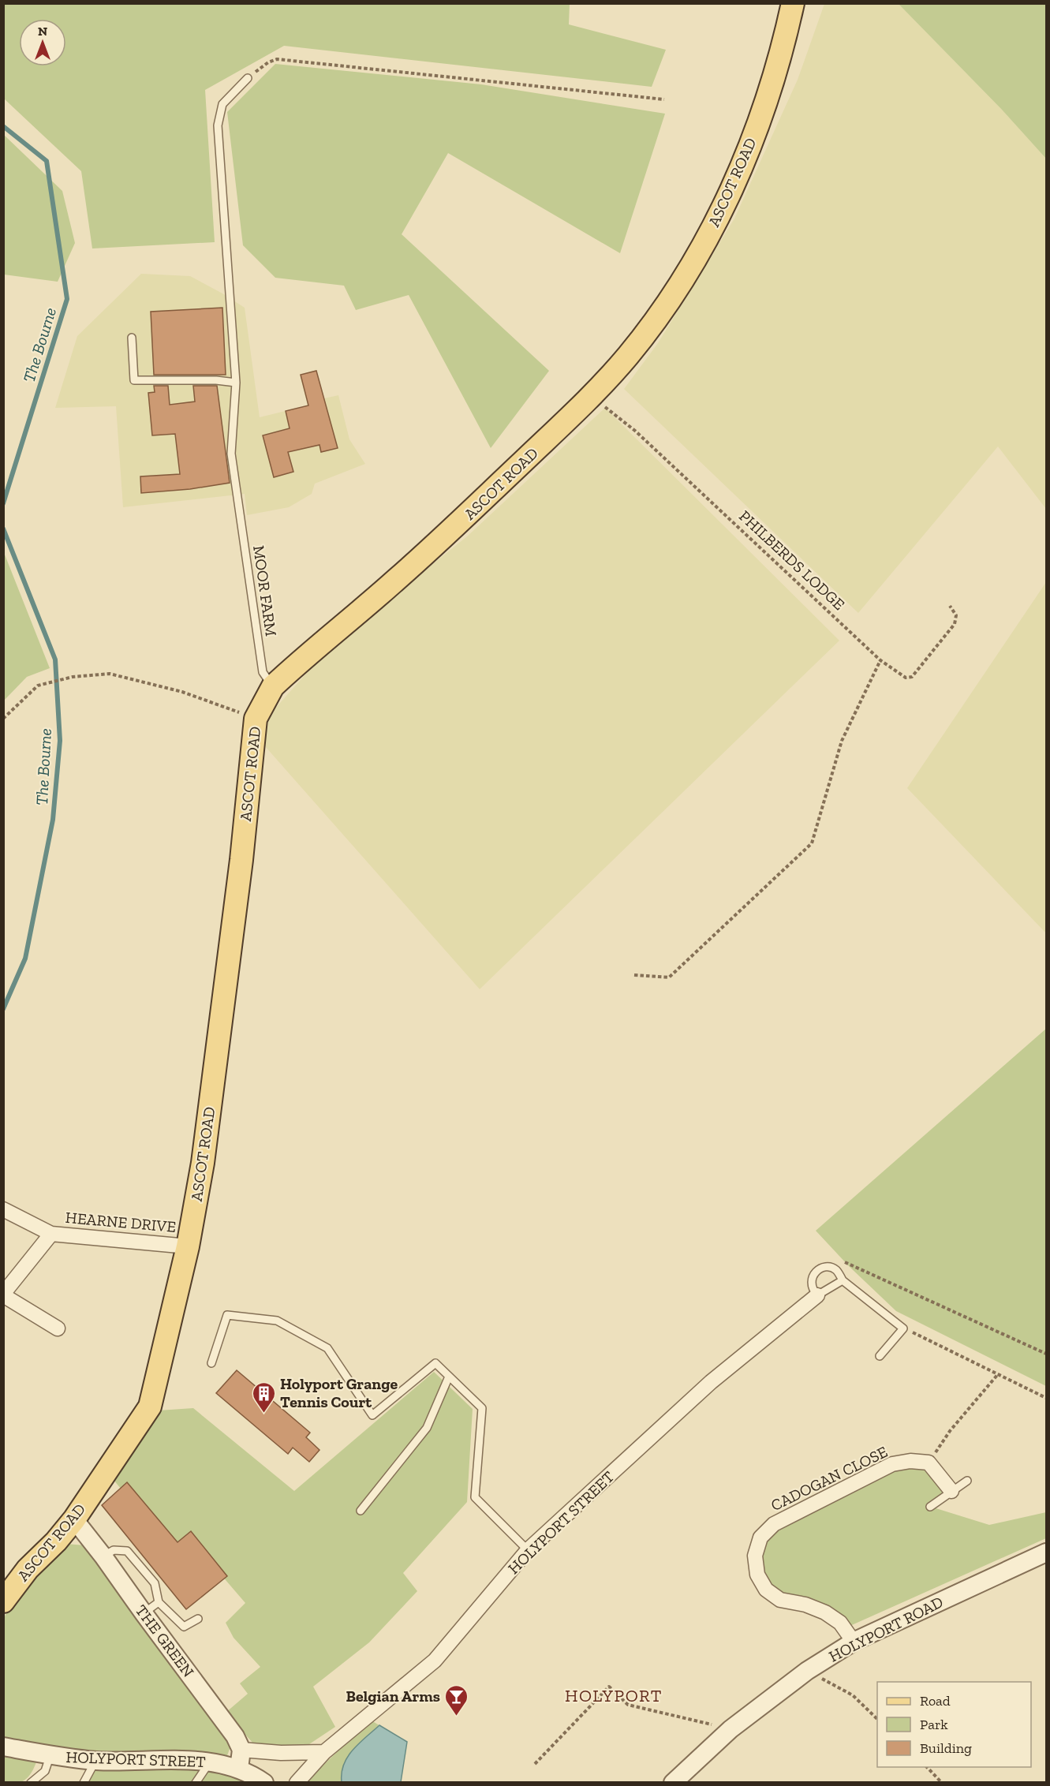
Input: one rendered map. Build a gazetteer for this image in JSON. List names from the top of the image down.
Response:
{
  "streets": {
    "main road": ["ASCOT ROAD"],
    "street": [
      "HEARNE DRIVE",
      "CADOGAN CLOSE",
      "HOLYPORT STREET",
      "HOLYPORT ROAD",
      "THE GREEN"
    ],
    "lane": ["MOOR FARM"],
    "path": ["PHILBERDS LODGE"]
  },
  "crossings": [
    ["ASCOT ROAD", "PHILBERDS LODGE"],
    ["ASCOT ROAD", "MOOR FARM"],
    ["ASCOT ROAD", "HEARNE DRIVE"],
    ["ASCOT ROAD", "THE GREEN"],
    ["CADOGAN CLOSE", "HOLYPORT ROAD"]
  ],
  "districts": ["HOLYPORT"],
  "water": ["The Bourne"],
  "places": {
    "building": ["Holyport Grange Tennis Court"],
    "bar": ["Belgian Arms"]
  },
  "legend": ["Road", "Park", "Building"],
  "north": "top"
}
